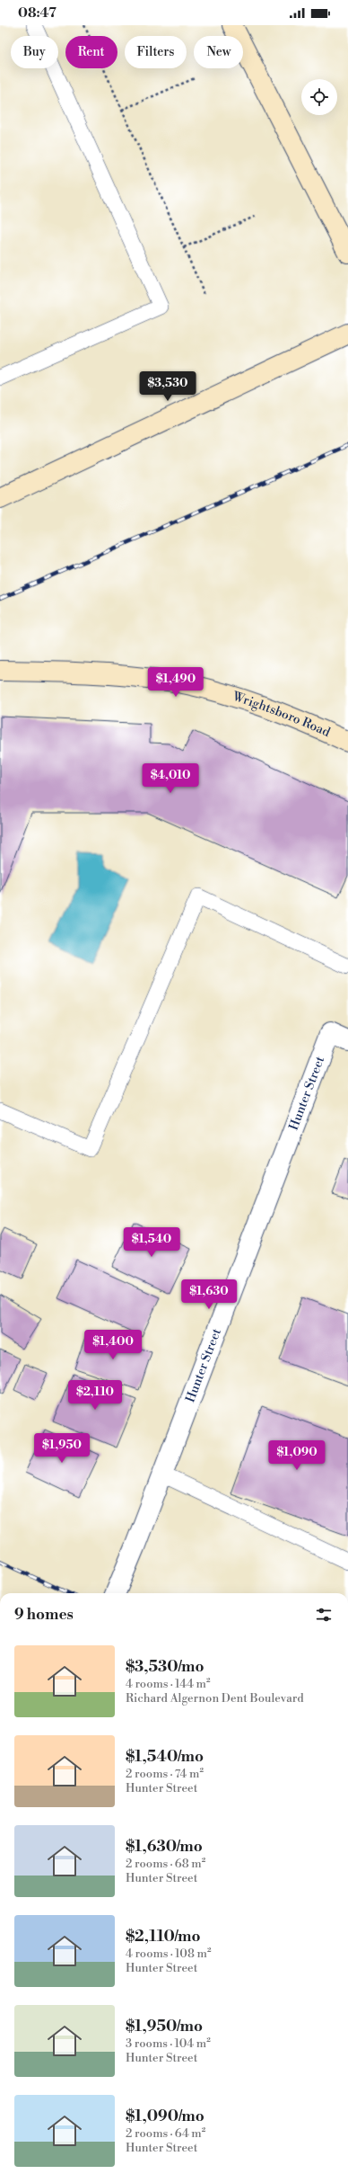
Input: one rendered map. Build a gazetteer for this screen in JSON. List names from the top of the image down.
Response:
{
  "streets": {
    "street": ["Wrightsboro Road", "Hunter Street"]
  },
  "page": {
    "status": "08:47",
    "chip": [
      "Buy",
      "Rent",
      "Filters",
      "New"
    ],
    "price": [
      "$3,530",
      "$1,490",
      "$4,010",
      "$1,540",
      "$1,630",
      "$1,400",
      "$2,110",
      "$1,950",
      "$1,090"
    ],
    "heading": "9 homes",
    "list": [
      {
        "name": "$3,530/mo",
        "note": "4 rooms · 144 m² · Richard Algernon Dent Boulevard"
      },
      {
        "name": "$1,540/mo",
        "note": "2 rooms · 74 m² · Hunter Street"
      },
      {
        "name": "$1,630/mo",
        "note": "2 rooms · 68 m² · Hunter Street"
      },
      {
        "name": "$2,110/mo",
        "note": "4 rooms · 108 m² · Hunter Street"
      },
      {
        "name": "$1,950/mo",
        "note": "3 rooms · 104 m² · Hunter Street"
      },
      {
        "name": "$1,090/mo",
        "note": "2 rooms · 64 m² · Hunter Street"
      }
    ]
  }
}
